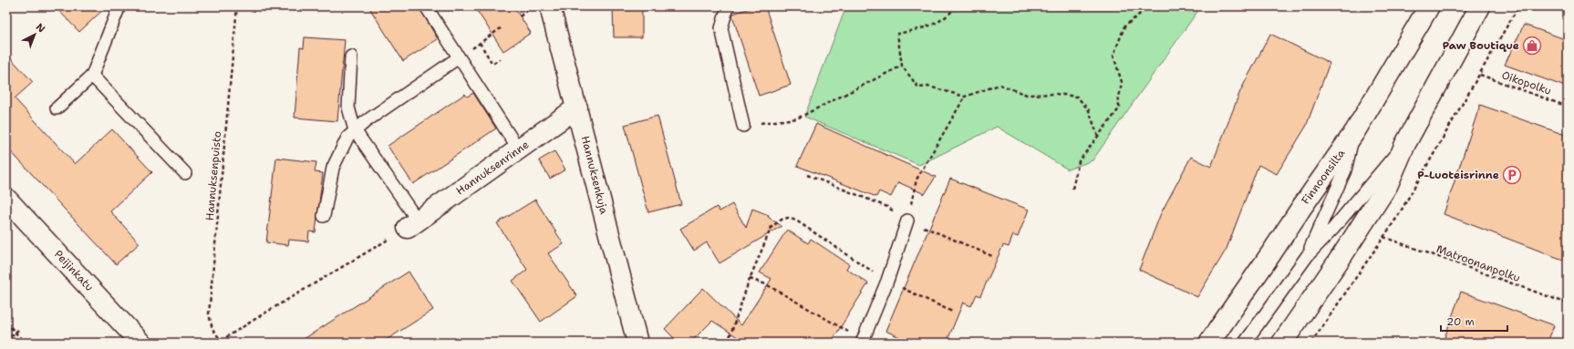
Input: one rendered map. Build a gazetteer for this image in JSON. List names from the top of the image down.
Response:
{
  "streets": {
    "main road": [
      "Hannuksenrinne",
      "Hannuksenkuja",
      "Finnoonsilta",
      "Peijinkatu"
    ],
    "path": ["Oikopolku", "Hannuksenpuisto", "Matroonanpolku"]
  },
  "crossings": [
    ["Hannuksenrinne", "Hannuksenkuja"]
  ],
  "places": {
    "shop": ["Paw Boutique"],
    "parking": ["P-Luoteisrinne"]
  },
  "scale_bar": "20 m",
  "north": "top right"
}
